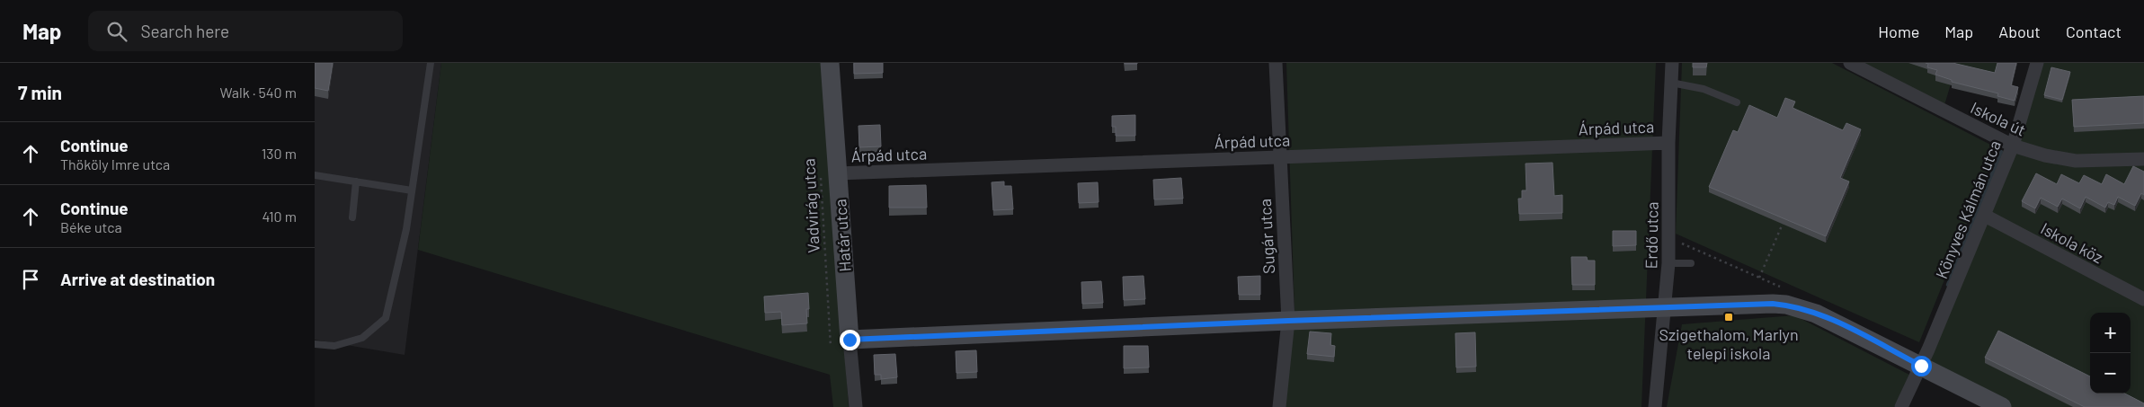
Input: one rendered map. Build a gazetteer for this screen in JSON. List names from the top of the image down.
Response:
{
  "streets": {
    "street": [
      "Iskola út",
      "Árpád utca",
      "Könyves Kálmán utca",
      "Határ utca",
      "Erdő utca",
      "Sugár utca",
      "Iskola köz"
    ],
    "path": ["Vadvirág utca"]
  },
  "crossings": [
    ["Iskola út", "Könyves Kálmán utca"],
    ["Árpád utca", "Vadvirág utca"],
    ["Árpád utca", "Határ utca"],
    ["Árpád utca", "Erdő utca"],
    ["Árpád utca", "Sugár utca"],
    ["Vadvirág utca", "Határ utca"],
    ["Könyves Kálmán utca", "Iskola köz"]
  ],
  "places": {
    "transit": ["Szigethalom, Marlyn telepi iskola"]
  },
  "page": {
    "header": "Map",
    "search": "Search here",
    "nav": [
      "Home",
      "Map",
      "About",
      "Contact"
    ],
    "heading": ["7 min", "Walk · 540 m"],
    "list": [
      ["Continue", "Thököly Imre utca", "130 m"],
      ["Continue", "Béke utca", "410 m"],
      "Arrive at destination"
    ],
    "map_buttons": ["+", "−"]
  }
}
